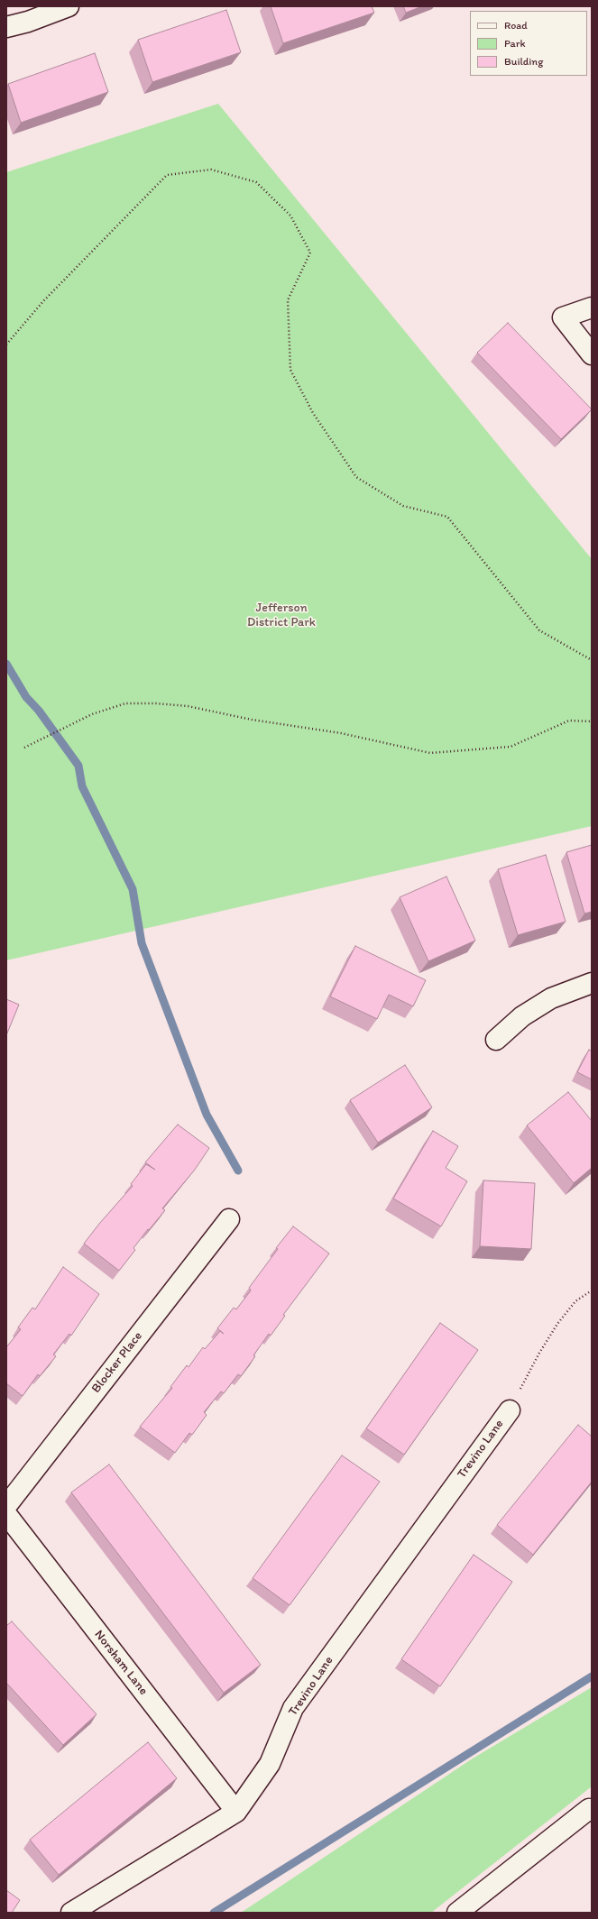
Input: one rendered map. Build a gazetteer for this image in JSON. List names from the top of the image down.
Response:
{
  "streets": {
    "street": ["Blocker Place", "Trevino Lane", "Norsham Lane"]
  },
  "crossings": [
    ["Trevino Lane", "Norsham Lane"]
  ],
  "parks": ["Jefferson District Park"],
  "legend": ["Road", "Park", "Building"]
}
